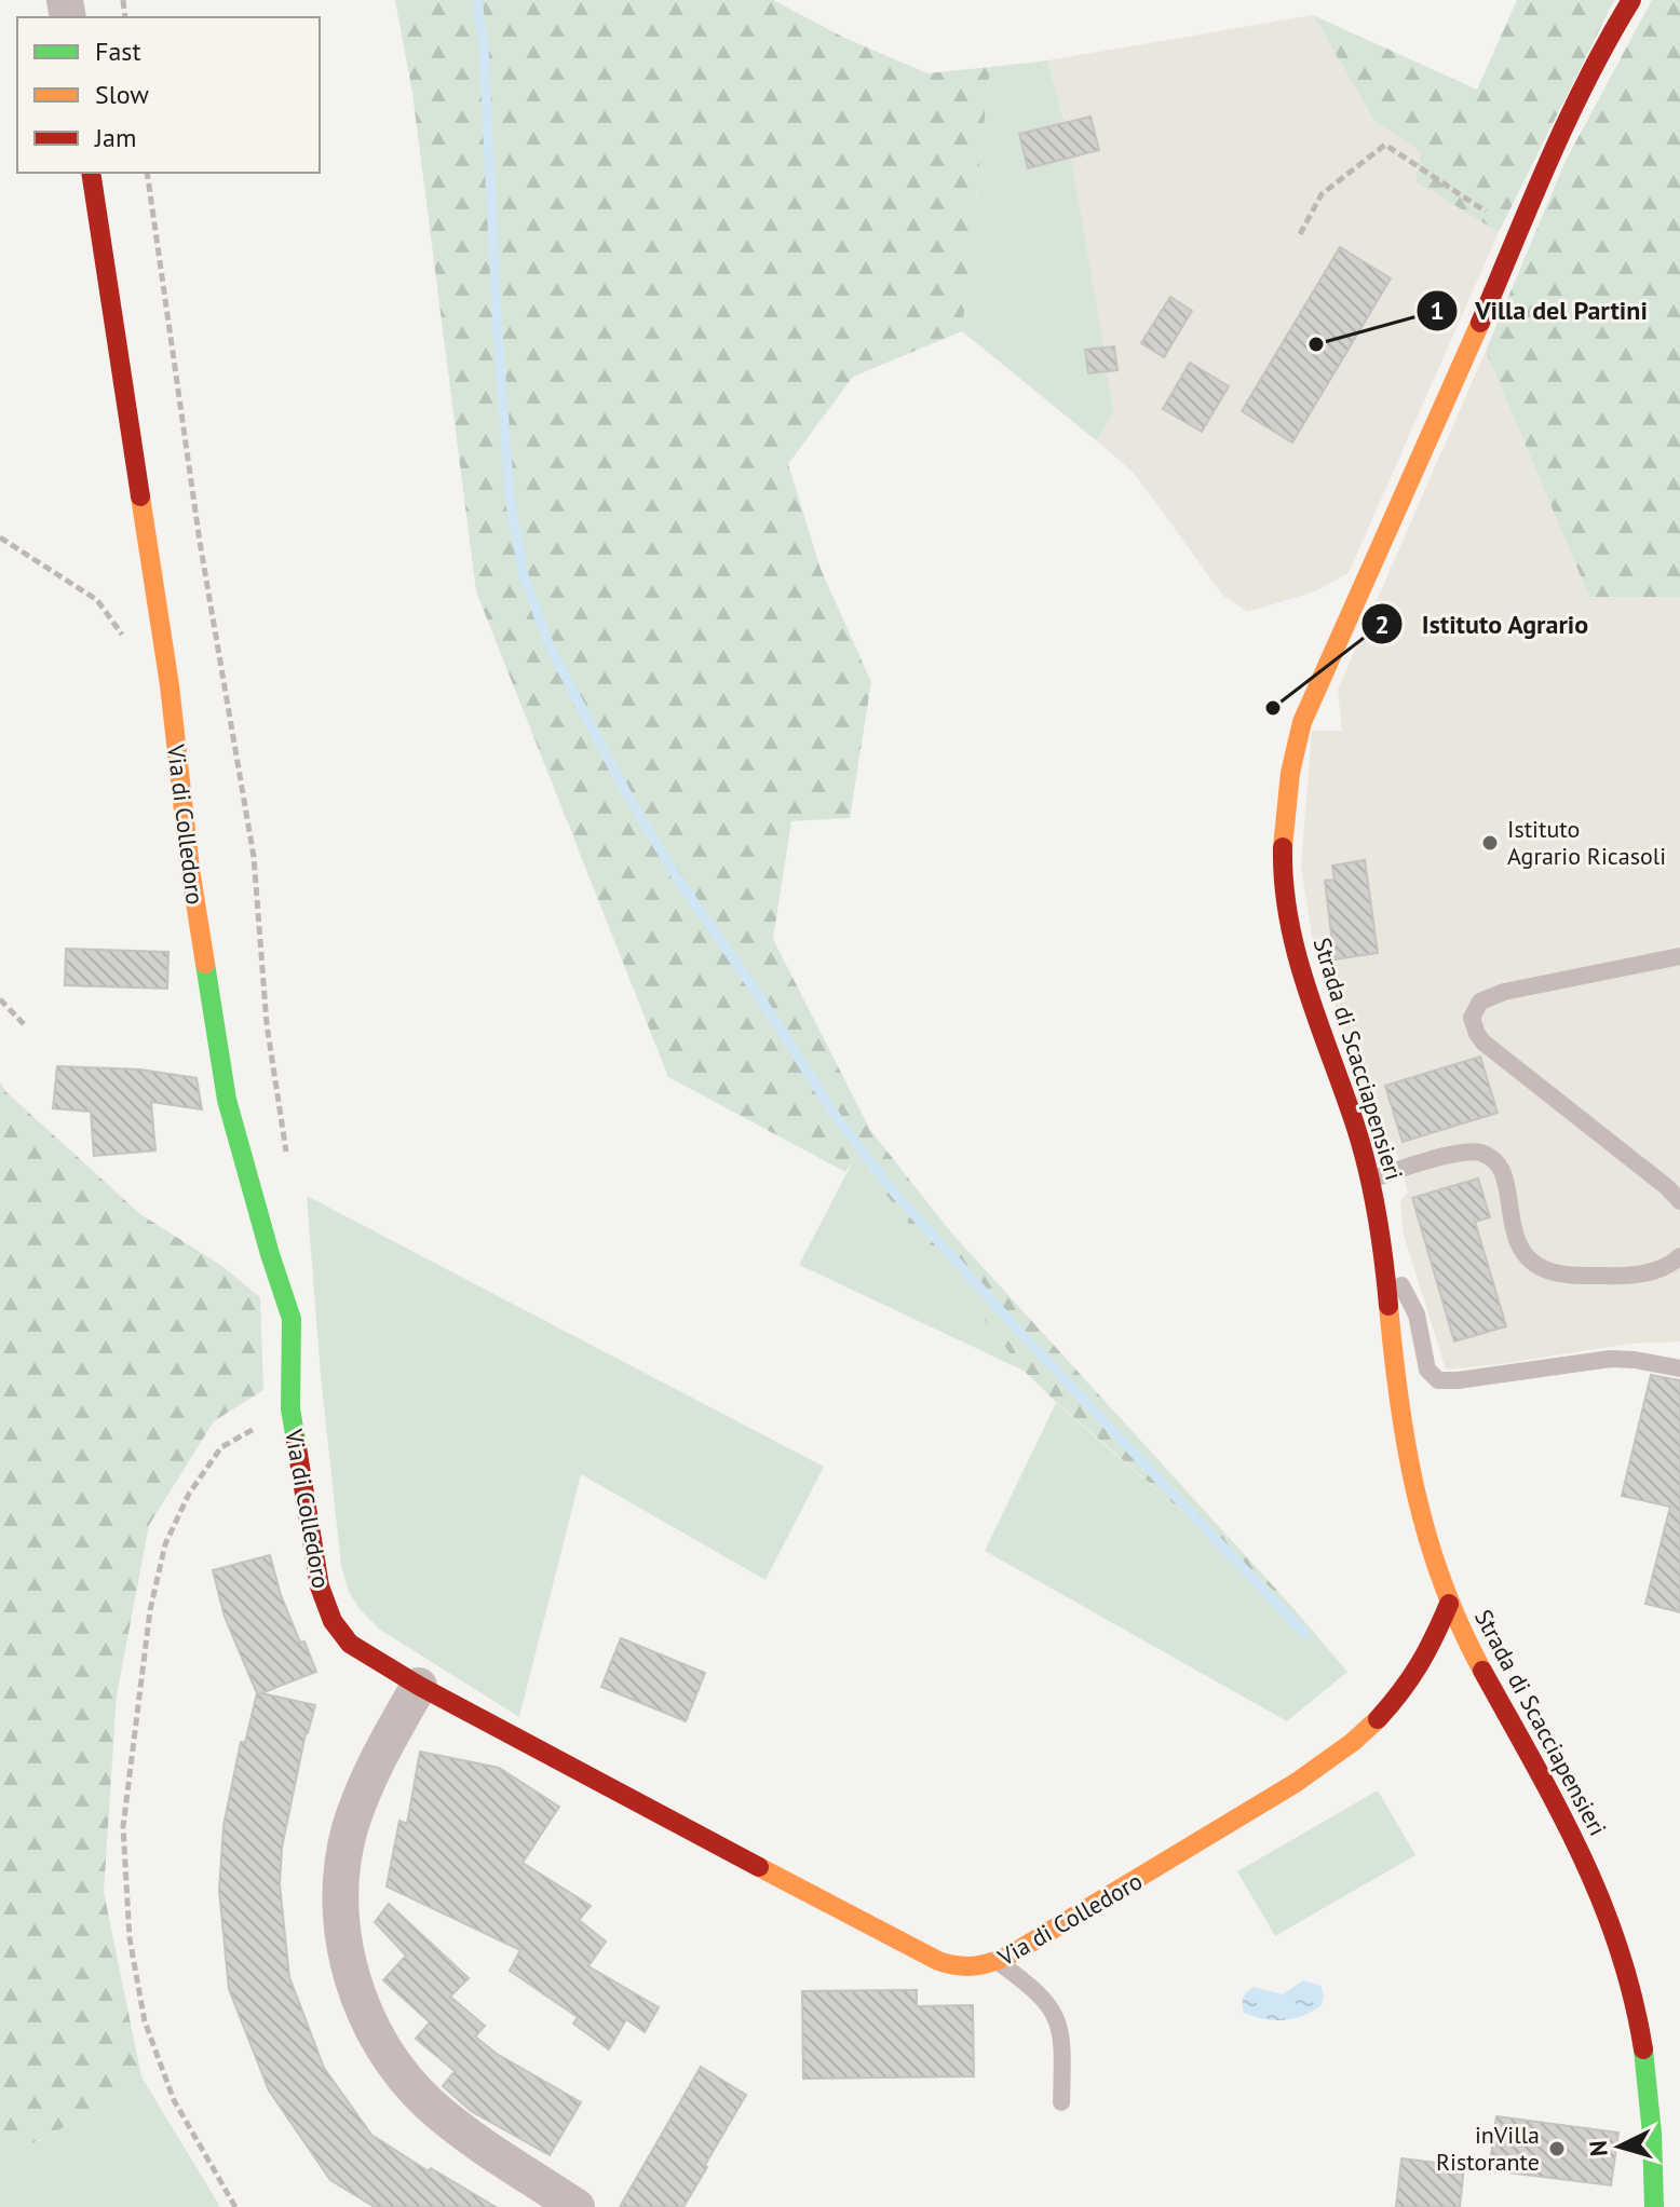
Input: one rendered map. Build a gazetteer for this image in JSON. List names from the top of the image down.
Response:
{
  "streets": {
    "street": ["Via di Colledoro", "Strada di Scacciapensieri"]
  },
  "crossings": [
    ["Via di Colledoro", "Strada di Scacciapensieri"]
  ],
  "places": [
    "Villa del Partini",
    "Istituto Agrario",
    "Istituto Agrario Ricasoli",
    "inVilla Ristorante"
  ],
  "legend": ["Fast", "Slow", "Jam"],
  "north": "left"
}
